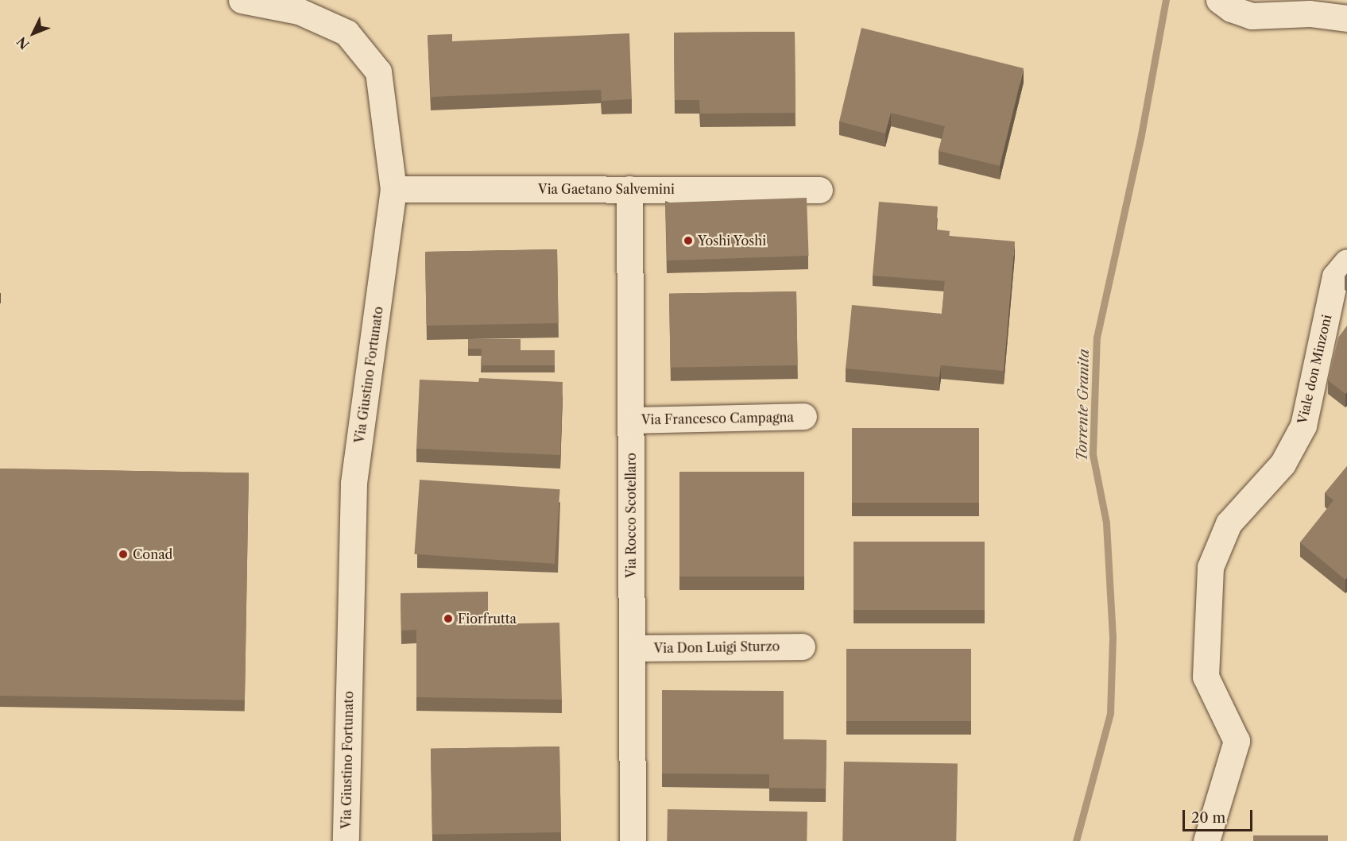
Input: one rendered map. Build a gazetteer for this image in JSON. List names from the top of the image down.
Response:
{
  "streets": {
    "street": [
      "Via Gaetano Salvemini",
      "Viale don Minzoni",
      "Via Giustino Fortunato",
      "Via Francesco Campagna",
      "Via Rocco Scotellaro",
      "Via Don Luigi Sturzo"
    ]
  },
  "crossings": [
    ["Via Gaetano Salvemini", "Via Giustino Fortunato"],
    ["Via Gaetano Salvemini", "Via Rocco Scotellaro"],
    ["Via Francesco Campagna", "Via Rocco Scotellaro"],
    ["Via Rocco Scotellaro", "Via Don Luigi Sturzo"]
  ],
  "water": ["Torrente Granita"],
  "places": ["Yoshi Yoshi", "Conad", "Fiorfrutta"],
  "scale_bar": "20 m",
  "north": "bottom left"
}
